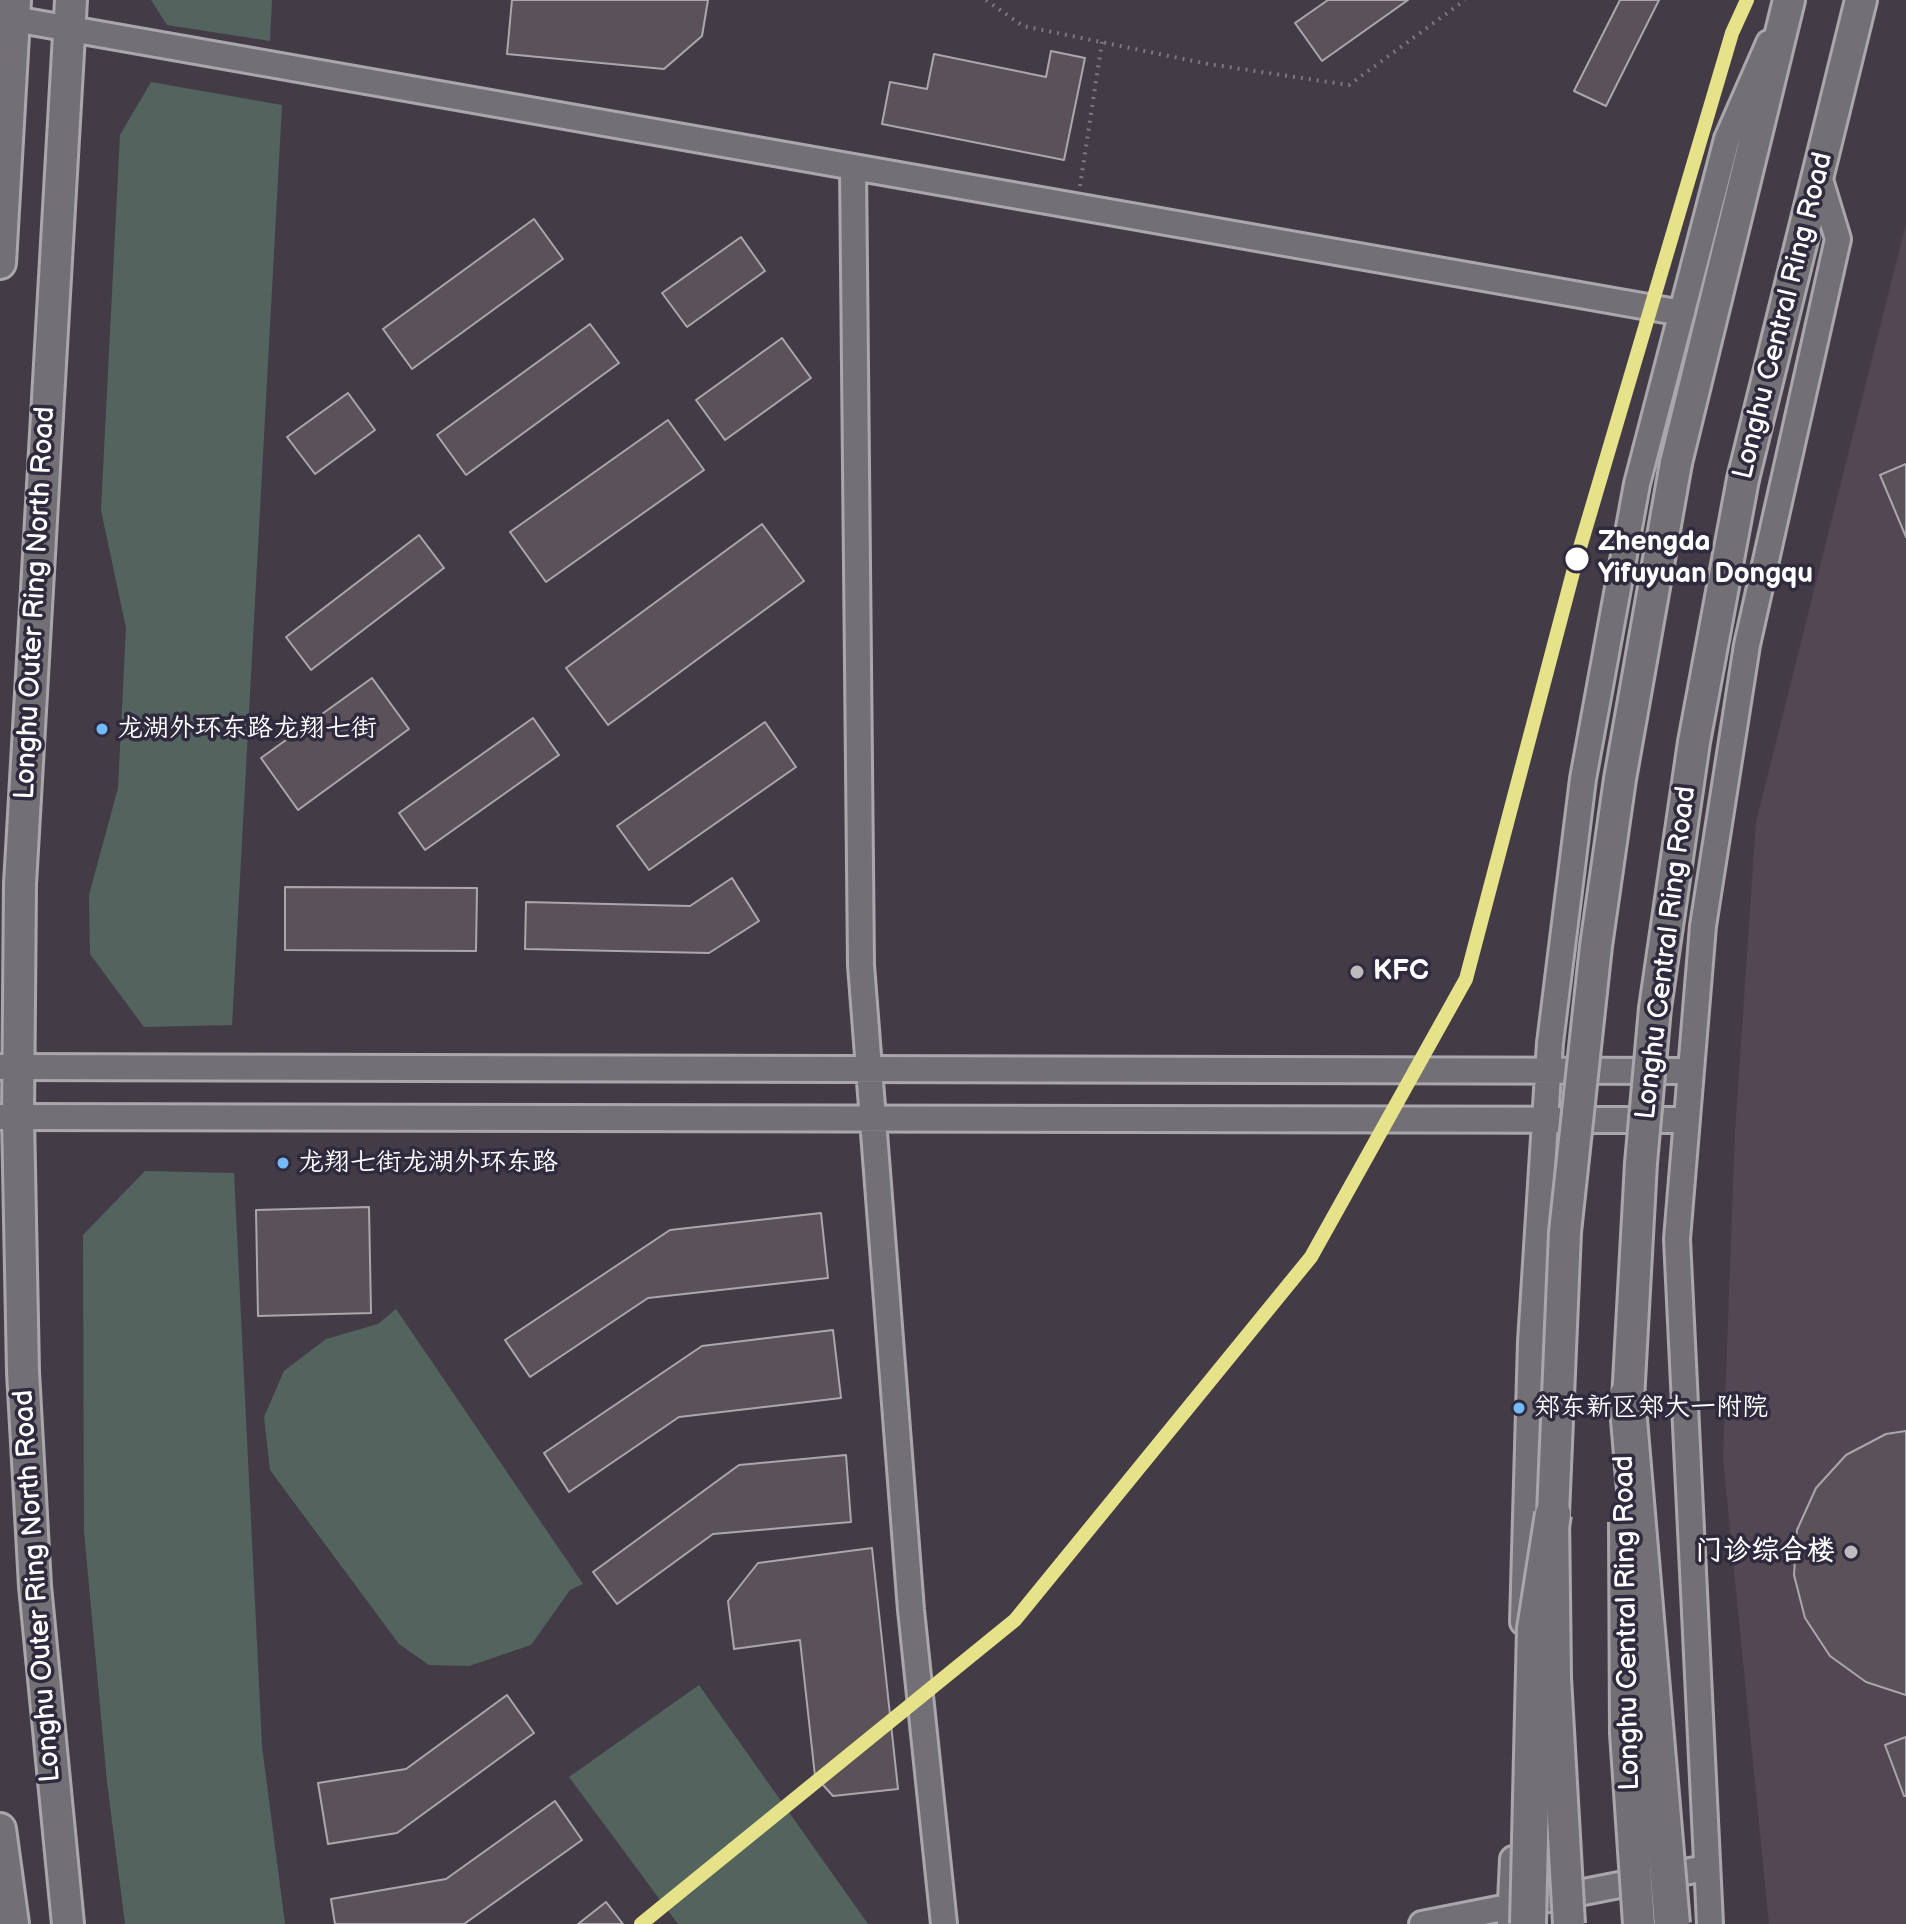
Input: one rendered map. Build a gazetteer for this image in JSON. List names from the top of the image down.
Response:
{
  "streets": {
    "main road": ["Longhu Central Ring Road", "Longhu Outer Ring North Road"]
  },
  "places": [
    "Zhengda Yifuyuan Dongqu",
    "龙湖外环东路龙翔七街",
    "KFC",
    "龙翔七街龙湖外环东路",
    "郑东新区郑大一附院",
    "门诊综合楼"
  ]
}
